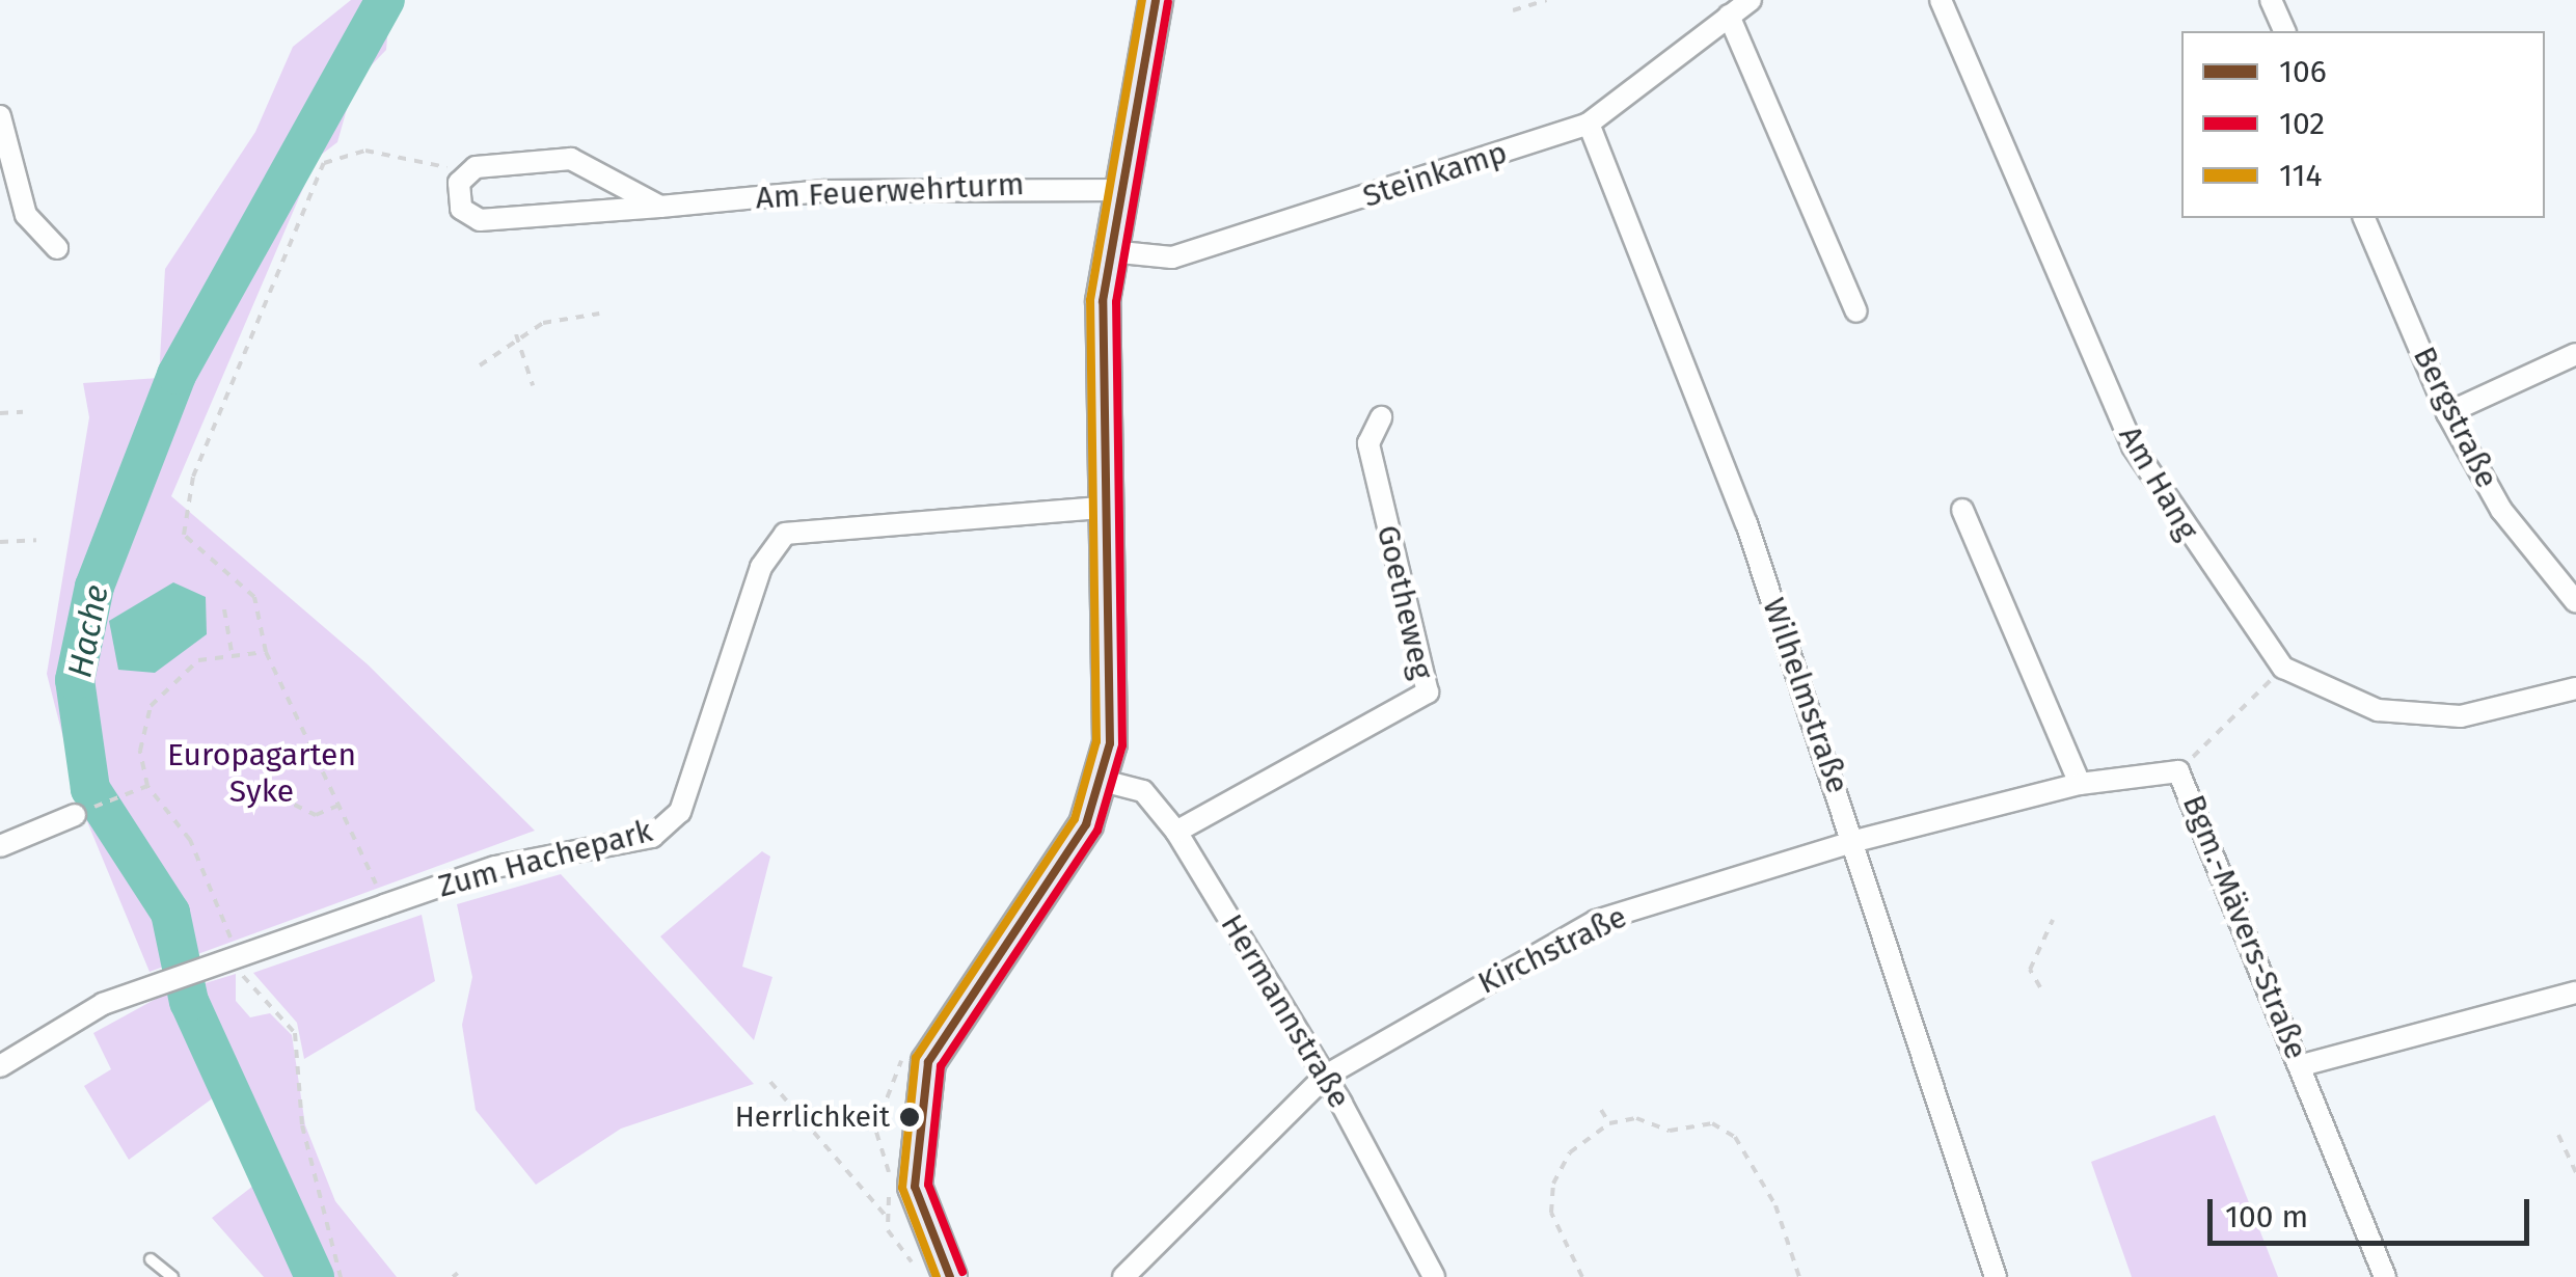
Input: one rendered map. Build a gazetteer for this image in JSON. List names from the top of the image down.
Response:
{
  "streets": {
    "street": [
      "Steinkamp",
      "Am Feuerwehrturm",
      "Bergstraße",
      "Am Hang",
      "Goetheweg",
      "Wilhelmstraße",
      "Zum Hachepark",
      "Bgm.-Mävers-Straße",
      "Kirchstraße",
      "Hermannstraße"
    ]
  },
  "crossings": [
    ["Steinkamp", "Wilhelmstraße"],
    ["Goetheweg", "Hermannstraße"],
    ["Wilhelmstraße", "Bgm.-Mävers-Straße"],
    ["Wilhelmstraße", "Kirchstraße"],
    ["Bgm.-Mävers-Straße", "Kirchstraße"],
    ["Kirchstraße", "Hermannstraße"]
  ],
  "water": ["Hache"],
  "parks": ["Europagarten Syke"],
  "places": ["Herrlichkeit"],
  "lines": ["transit line 106", "transit line 114", "transit line 102"],
  "legend": ["106", "102", "114"],
  "scale_bar": "100 m"
}
